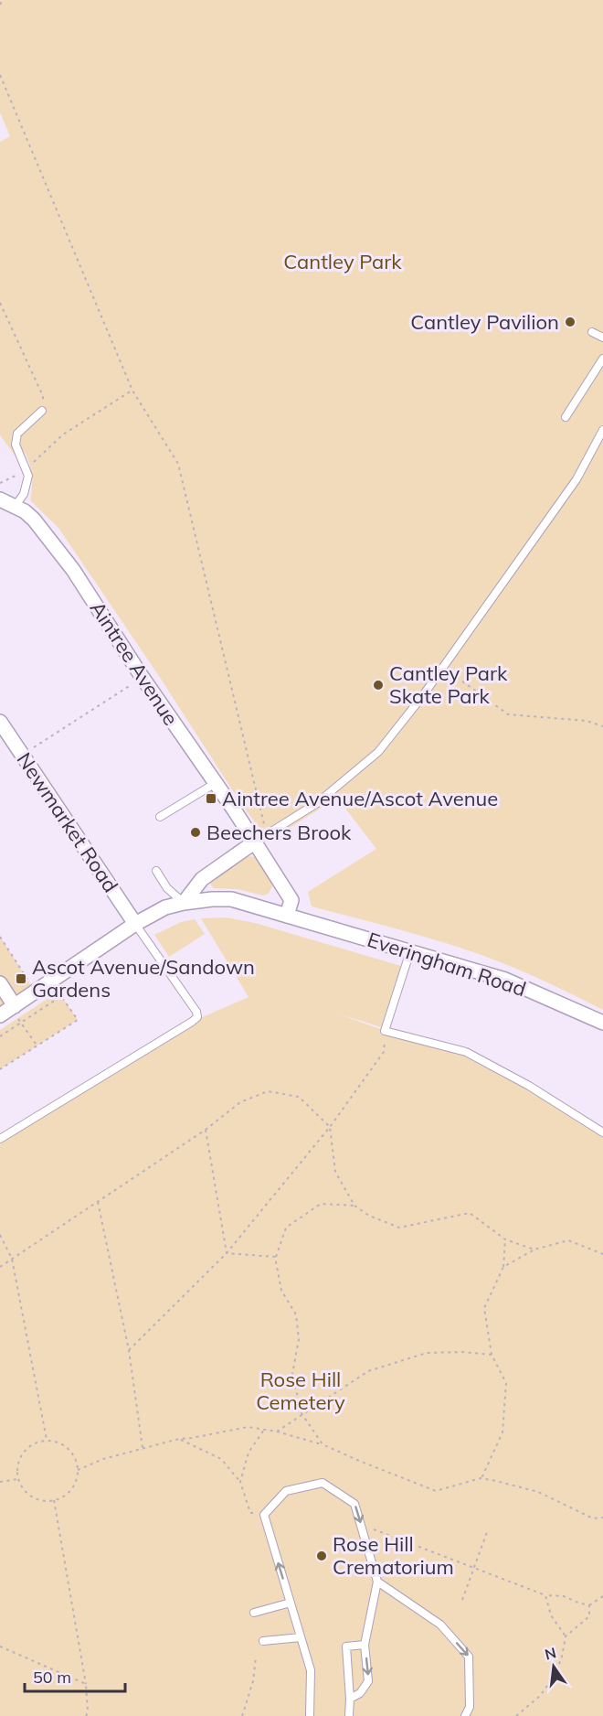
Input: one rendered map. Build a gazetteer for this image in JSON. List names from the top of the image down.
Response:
{
  "streets": {
    "street": ["Aintree Avenue", "Newmarket Road", "Everingham Road"]
  },
  "crossings": [
    ["Aintree Avenue", "Everingham Road"],
    ["Newmarket Road", "Everingham Road"]
  ],
  "parks": ["Cantley Park", "Rose Hill Cemetery"],
  "places": {
    "other": [
      "Cantley Pavilion",
      "Cantley Park Skate Park",
      "Beechers Brook",
      "Rose Hill Crematorium"
    ],
    "transit": ["Aintree Avenue/Ascot Avenue", "Ascot Avenue/Sandown Gardens"]
  },
  "scale_bar": "50 m",
  "north": "top"
}
